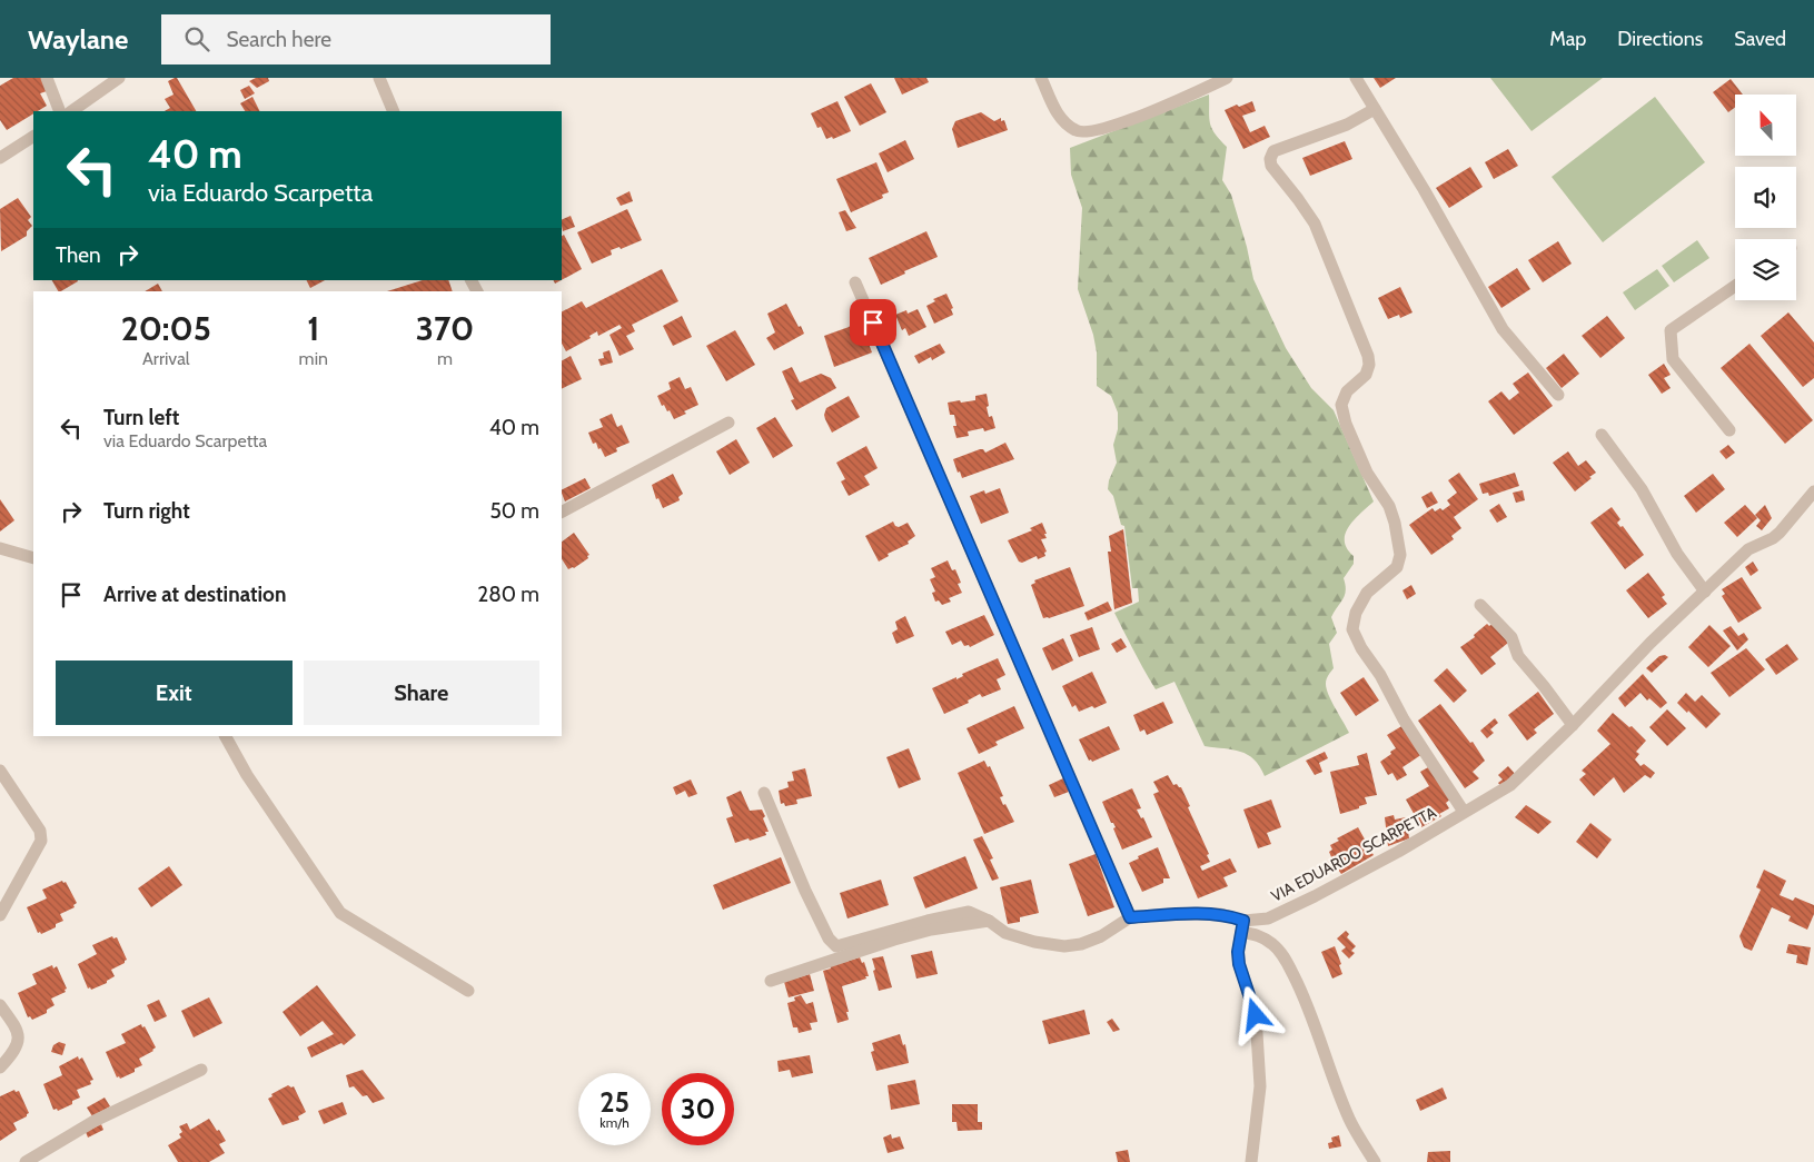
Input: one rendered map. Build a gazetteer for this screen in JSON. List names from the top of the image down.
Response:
{
  "streets": {
    "street": ["VIA EDUARDO SCARPETTA"]
  },
  "north": "top",
  "page": {
    "header": "Waylane",
    "search": "Search here",
    "nav": ["Map", "Directions", "Saved"],
    "turn": ["40 m", "via Eduardo Scarpetta"],
    "then": "Then",
    "eta": [
      "20:05",
      "Arrival",
      "1",
      "min",
      "370",
      "m"
    ],
    "list": [
      {
        "name": "Turn left",
        "note": "via Eduardo Scarpetta",
        "value": "40 m"
      },
      {
        "name": "Turn right",
        "value": "50 m"
      },
      {
        "name": "Arrive at destination",
        "value": "280 m"
      }
    ],
    "buttons": ["Exit", "Share"],
    "speed": "25 km/h",
    "limit": "30"
  }
}
